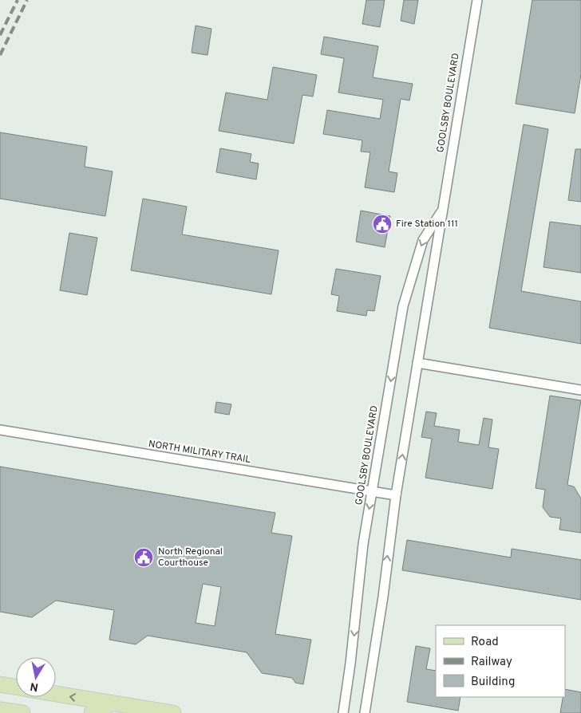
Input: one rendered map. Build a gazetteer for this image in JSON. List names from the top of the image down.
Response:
{
  "streets": {
    "street": ["GOOLSBY BOULEVARD", "NORTH MILITARY TRAIL"]
  },
  "crossings": [
    ["GOOLSBY BOULEVARD", "NORTH MILITARY TRAIL"]
  ],
  "places": {
    "public building": ["Fire Station 111", "North Regional Courthouse"]
  },
  "legend": ["Road", "Railway", "Building"],
  "north": "bottom"
}
